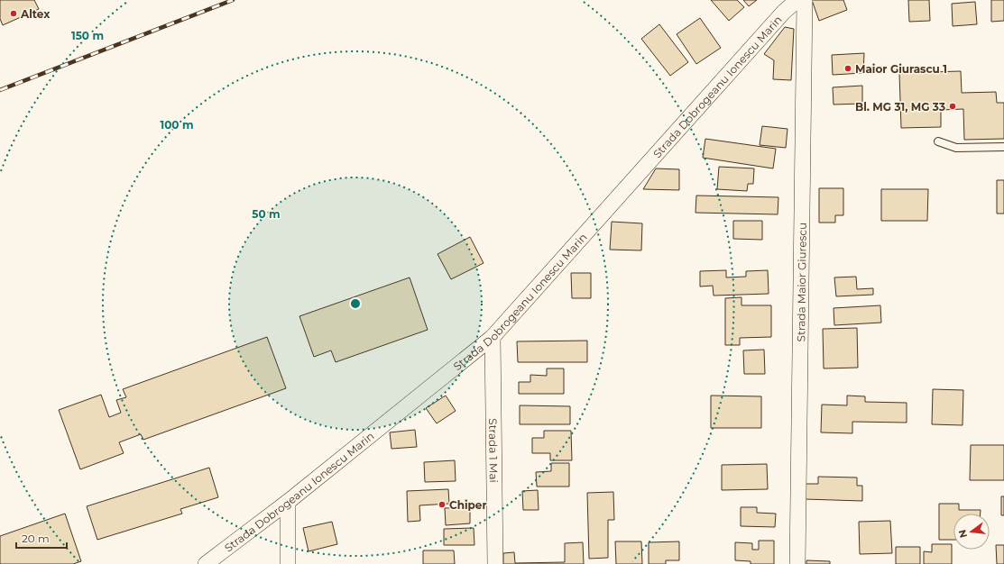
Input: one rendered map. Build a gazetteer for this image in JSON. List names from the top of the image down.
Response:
{
  "streets": {
    "street": ["Strada Dobrogeanu Ionescu Marin", "Strada Maior Giurescu", "Strada 1 Mai"]
  },
  "crossings": [
    ["Strada Dobrogeanu Ionescu Marin", "Strada 1 Mai"]
  ],
  "places": [
    "Altex",
    "Maior Giurascu 1",
    "Bl. MG 31, MG 33",
    "Chiper"
  ],
  "scale_bar": "20 m",
  "north": "left",
  "rings": ["150 m", "100 m", "50 m"]
}
